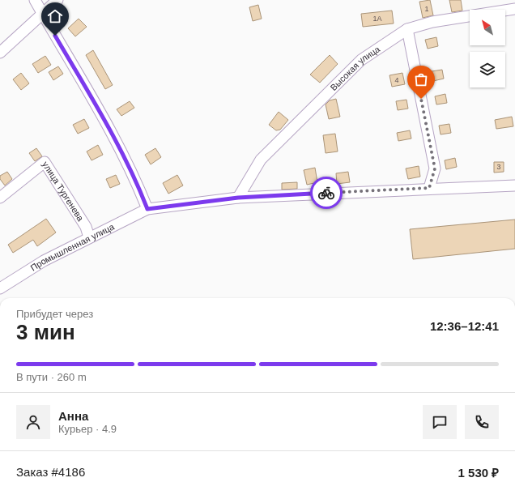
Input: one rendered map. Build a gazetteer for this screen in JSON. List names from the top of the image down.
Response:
{
  "streets": {
    "street": ["Высокая улица", "улица Тургенева", "Промышленная улица"]
  },
  "crossings": [
    ["Высокая улица", "Промышленная улица"],
    ["улица Тургенева", "Промышленная улица"]
  ],
  "house_numbers": [
    "1",
    "1А",
    "4",
    "3"
  ],
  "north": "top left",
  "page": {
    "heading": ["3 мин", "Прибудет через", "12:36–12:41"],
    "panel": [
      "Анна",
      "Курьер · 4.9",
      "Заказ #4186",
      "1 530 ₽"
    ],
    "bar": "В пути · 260 m"
  }
}
